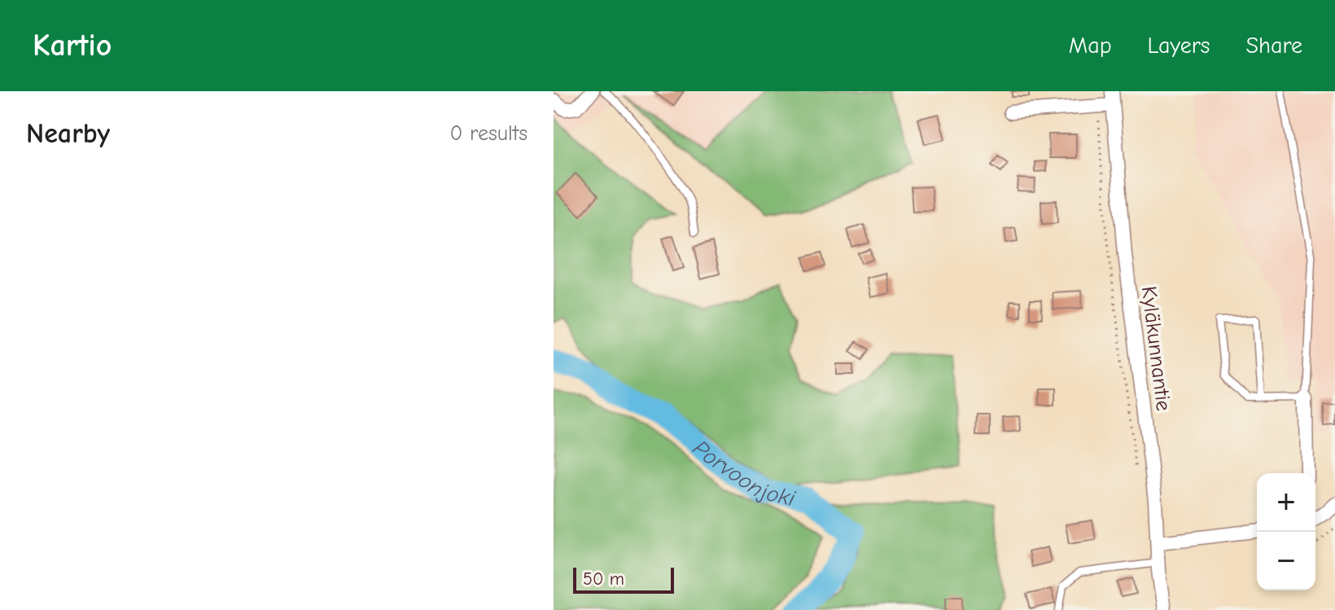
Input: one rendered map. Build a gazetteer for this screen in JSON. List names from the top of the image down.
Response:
{
  "streets": {
    "street": ["Kyläkunnantie"]
  },
  "water": ["Porvoonjoki"],
  "scale_bar": "50 m",
  "page": {
    "header": "Kartio",
    "nav": ["Map", "Layers", "Share"],
    "heading": ["Nearby", "0 results"],
    "map_buttons": ["+", "−"],
    "scale": "50 m"
  }
}
